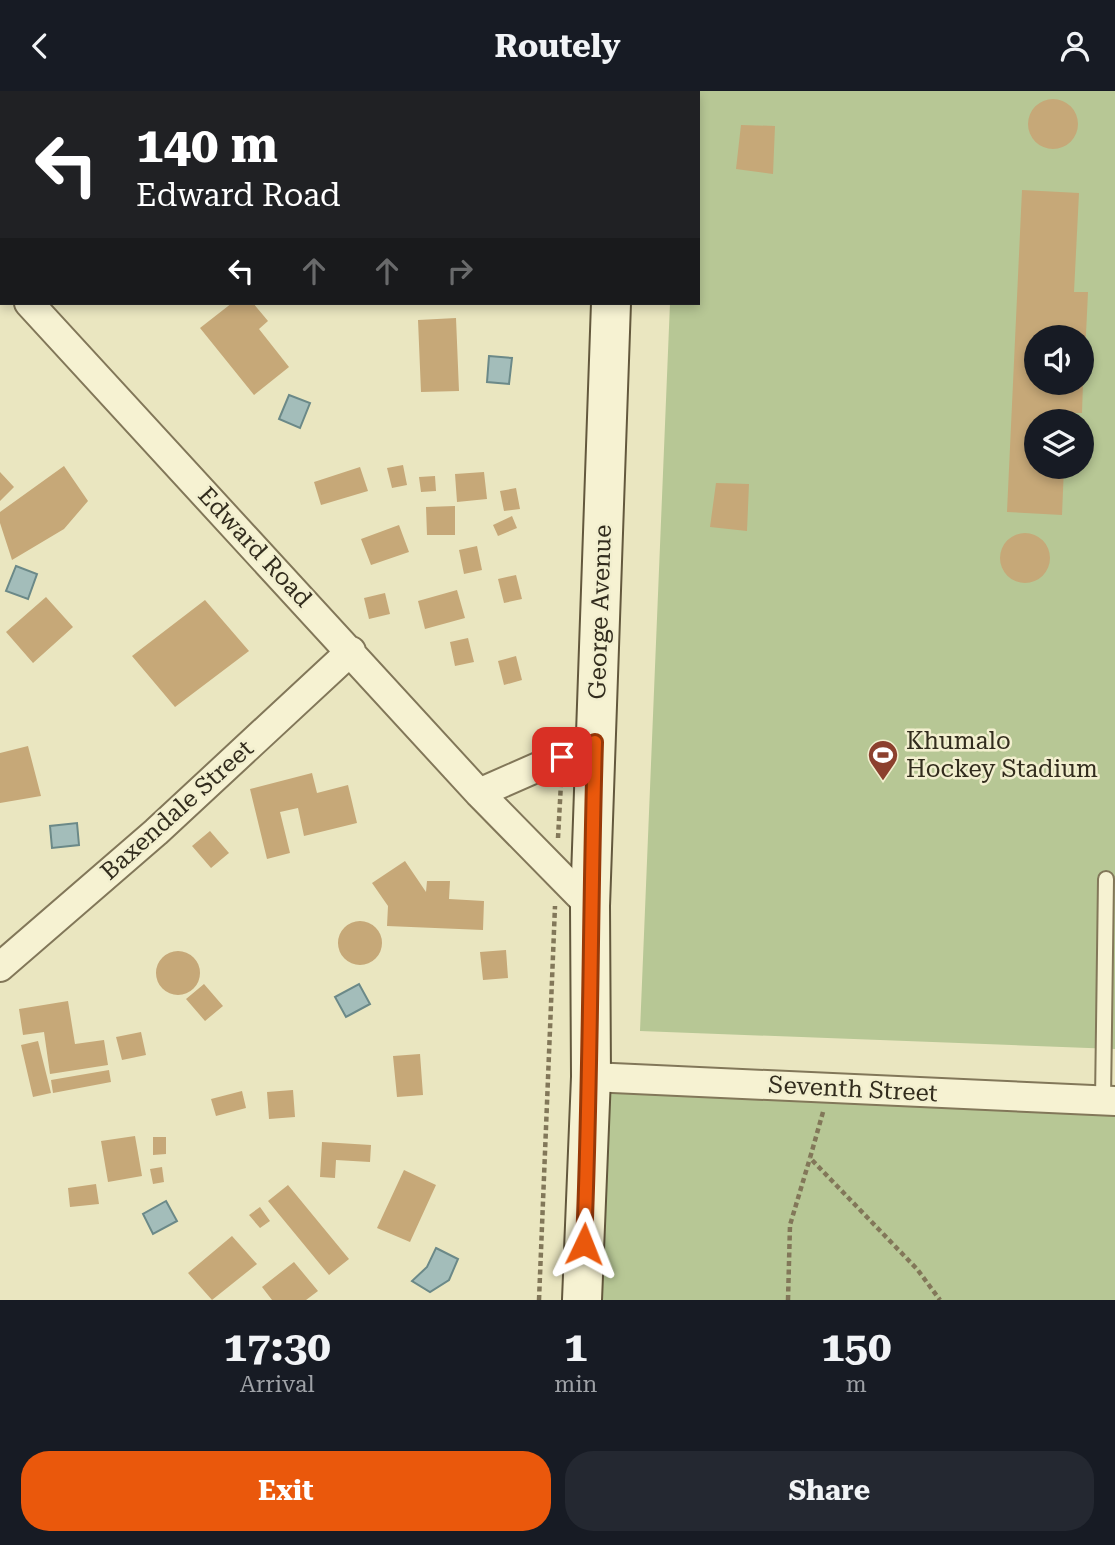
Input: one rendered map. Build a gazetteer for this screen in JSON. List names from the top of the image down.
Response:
{
  "streets": {
    "main road": ["George Avenue"],
    "street": ["Edward Road", "Baxendale Street", "Seventh Street"]
  },
  "crossings": [
    ["Edward Road", "George Avenue"],
    ["Edward Road", "Baxendale Street"],
    ["George Avenue", "Seventh Street"]
  ],
  "places": {
    "sports": ["Khumalo Hockey Stadium"]
  },
  "page": {
    "header": "Routely",
    "turn": ["140 m", "Edward Road"],
    "eta": [
      "17:30",
      "Arrival",
      "1",
      "min",
      "150",
      "m"
    ],
    "buttons": ["Exit", "Share"]
  }
}
